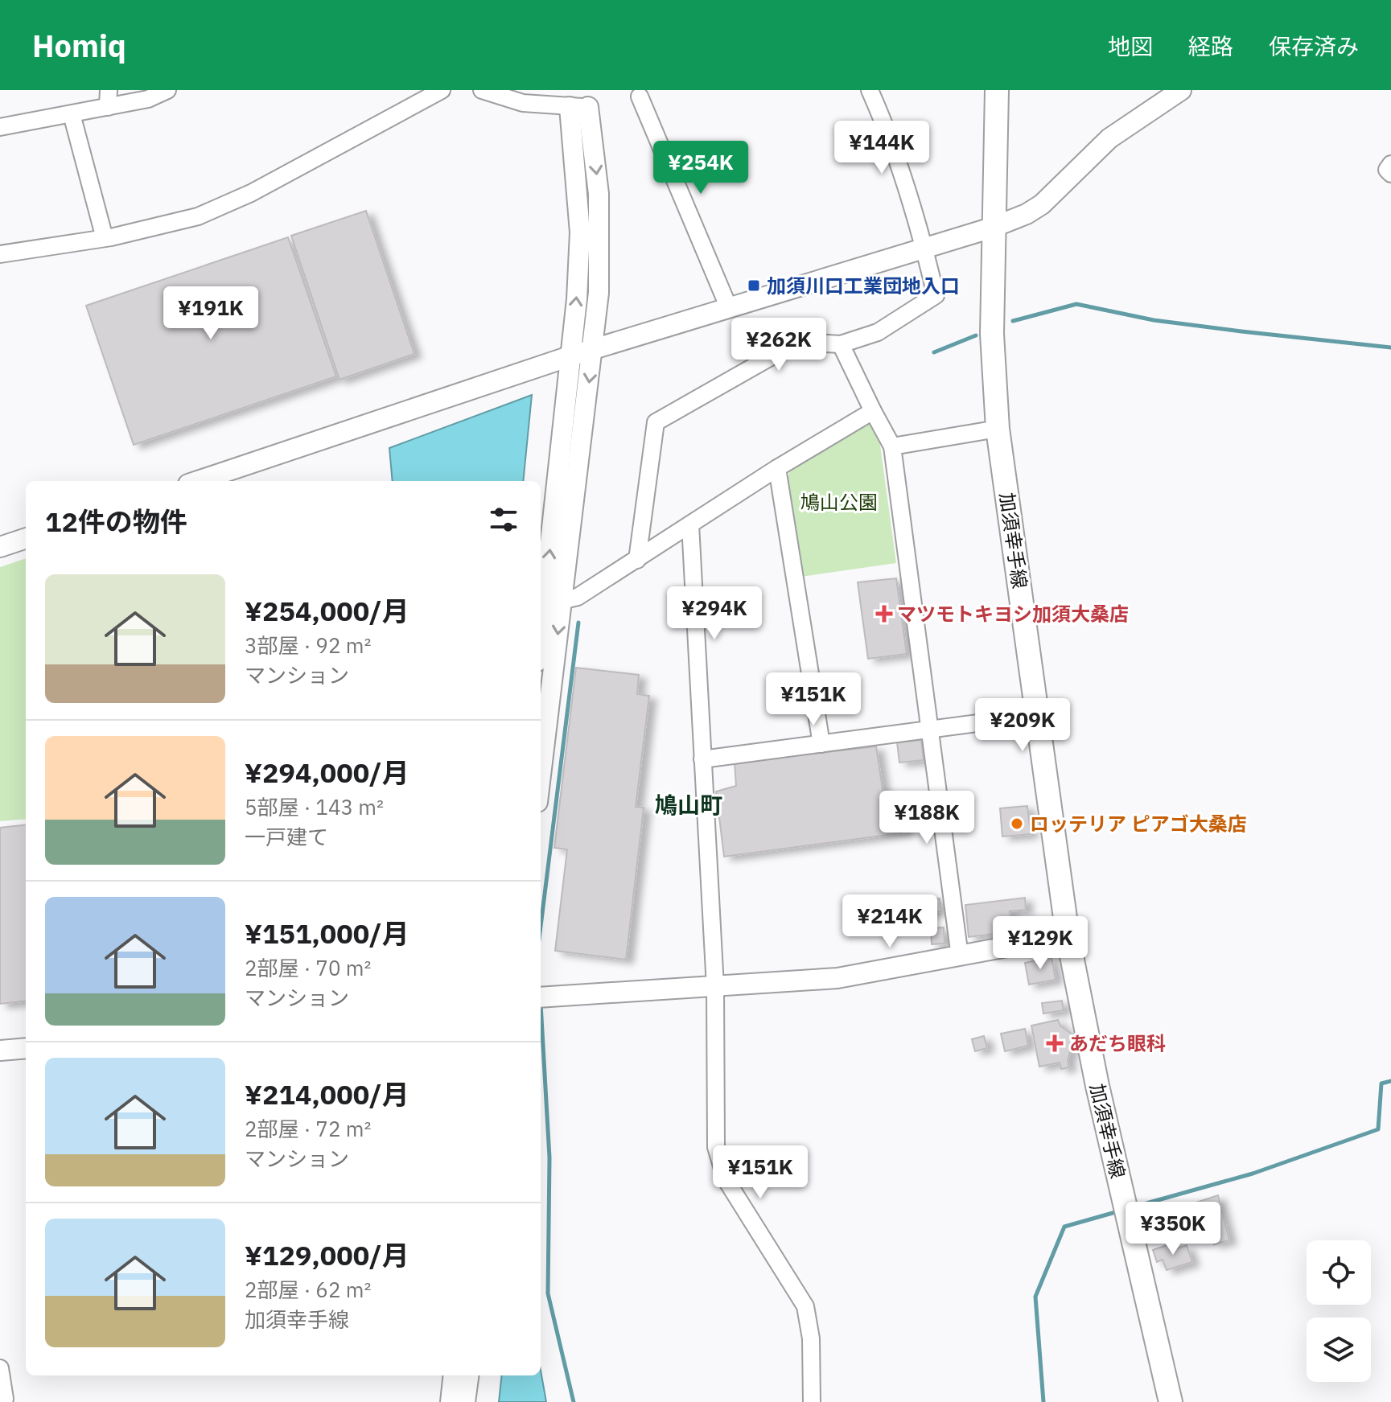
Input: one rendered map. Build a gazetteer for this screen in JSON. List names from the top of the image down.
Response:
{
  "streets": {
    "main road": ["加須幸手線"]
  },
  "districts": ["鳩山町"],
  "parks": ["鳩山公園"],
  "places": {
    "transit": ["加須川口工業団地入口"],
    "health": ["マツモトキヨシ加須大桑店", "あだち眼科"],
    "other": ["ロッテリア ピアゴ大桑店"]
  },
  "page": {
    "header": "Homiq",
    "nav": ["地図", "経路", "保存済み"],
    "price": [
      "¥144K",
      "¥254K",
      "¥191K",
      "¥262K",
      "¥294K",
      "¥151K",
      "¥209K",
      "¥188K",
      "¥214K",
      "¥129K",
      "¥151K",
      "¥350K"
    ],
    "heading": "12件の物件",
    "list": [
      {
        "name": "¥254,000/月",
        "note": "3部屋 · 92 m² · マンション"
      },
      {
        "name": "¥294,000/月",
        "note": "5部屋 · 143 m² · 一戸建て"
      },
      {
        "name": "¥151,000/月",
        "note": "2部屋 · 70 m² · マンション"
      },
      {
        "name": "¥214,000/月",
        "note": "2部屋 · 72 m² · マンション"
      },
      {
        "name": "¥129,000/月",
        "note": "2部屋 · 62 m² · 加須幸手線"
      }
    ]
  }
}
